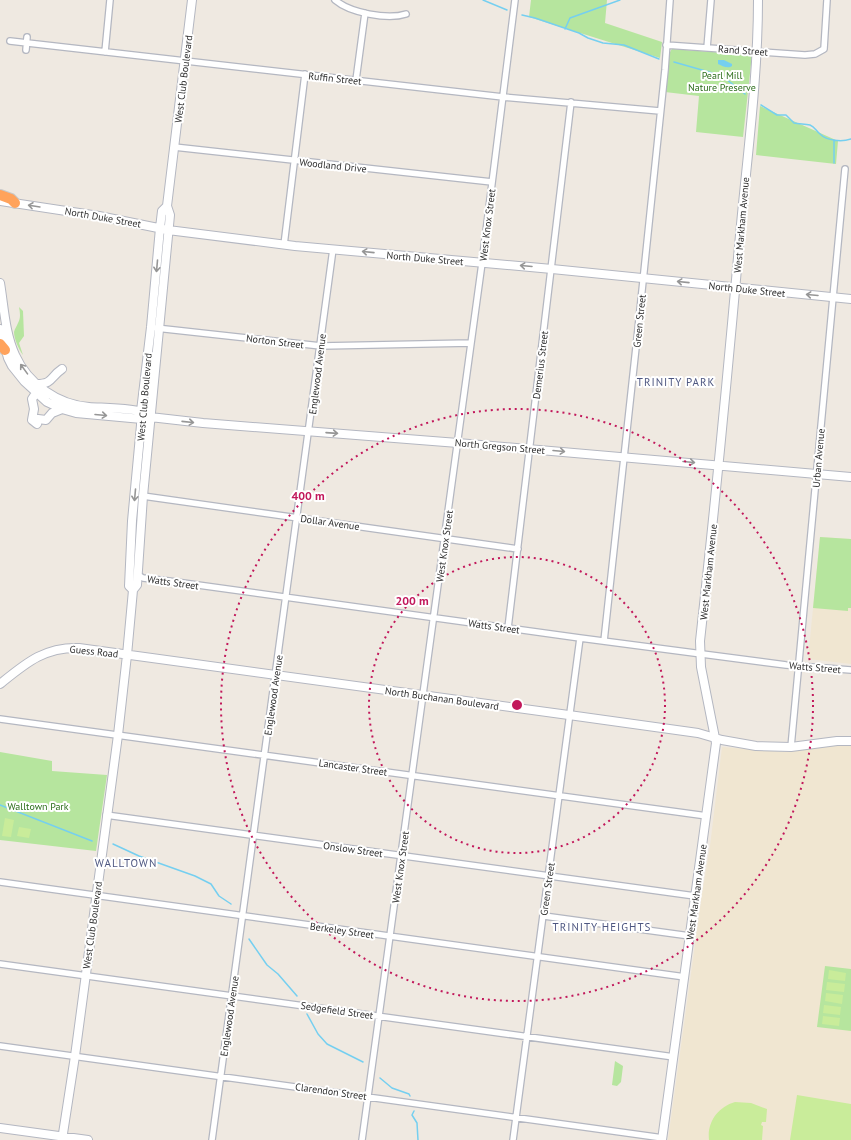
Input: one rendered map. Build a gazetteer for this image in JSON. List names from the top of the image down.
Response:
{
  "streets": {
    "main road": [
      "West Club Boulevard",
      "North Duke Street",
      "West Markham Avenue",
      "North Gregson Street",
      "Guess Road",
      "North Buchanan Boulevard"
    ],
    "street": [
      "Rand Street",
      "Ruffin Street",
      "Woodland Drive",
      "West Knox Street",
      "Green Street",
      "Norton Street",
      "Demerius Street",
      "Englewood Avenue",
      "Urban Avenue",
      "Dollar Avenue",
      "Watts Street",
      "Lancaster Street",
      "Onslow Street",
      "Berkeley Street",
      "Sedgefield Street",
      "Clarendon Street"
    ]
  },
  "crossings": [
    ["Rand Street", "West Markham Avenue"],
    ["Rand Street", "Green Street"],
    ["Ruffin Street", "West Club Boulevard"],
    ["Ruffin Street", "West Knox Street"],
    ["Ruffin Street", "Green Street"],
    ["Ruffin Street", "Demerius Street"],
    ["West Club Boulevard", "Woodland Drive"],
    ["West Club Boulevard", "North Duke Street"],
    ["West Club Boulevard", "Norton Street"],
    ["West Club Boulevard", "North Gregson Street"],
    ["West Club Boulevard", "Dollar Avenue"],
    ["West Club Boulevard", "Watts Street"],
    ["West Club Boulevard", "Guess Road"],
    ["West Club Boulevard", "North Buchanan Boulevard"],
    ["West Club Boulevard", "Lancaster Street"],
    ["West Club Boulevard", "Onslow Street"],
    ["West Club Boulevard", "Berkeley Street"],
    ["West Club Boulevard", "Sedgefield Street"],
    ["West Club Boulevard", "Clarendon Street"],
    ["Woodland Drive", "West Knox Street"],
    ["North Duke Street", "West Knox Street"],
    ["North Duke Street", "West Markham Avenue"],
    ["North Duke Street", "Green Street"],
    ["North Duke Street", "Demerius Street"],
    ["North Duke Street", "Englewood Avenue"],
    ["North Duke Street", "Urban Avenue"],
    ["West Knox Street", "Norton Street"],
    ["West Knox Street", "North Gregson Street"],
    ["West Knox Street", "Dollar Avenue"],
    ["West Knox Street", "Watts Street"],
    ["West Knox Street", "North Buchanan Boulevard"],
    ["West Knox Street", "Lancaster Street"],
    ["West Knox Street", "Onslow Street"],
    ["West Knox Street", "Berkeley Street"],
    ["West Knox Street", "Sedgefield Street"],
    ["West Knox Street", "Clarendon Street"],
    ["West Markham Avenue", "North Gregson Street"],
    ["West Markham Avenue", "Watts Street"],
    ["West Markham Avenue", "North Buchanan Boulevard"],
    ["West Markham Avenue", "Lancaster Street"],
    ["West Markham Avenue", "Onslow Street"],
    ["West Markham Avenue", "Berkeley Street"],
    ["West Markham Avenue", "Sedgefield Street"],
    ["West Markham Avenue", "Clarendon Street"],
    ["Green Street", "North Gregson Street"],
    ["Green Street", "Watts Street"],
    ["Green Street", "North Buchanan Boulevard"],
    ["Green Street", "Lancaster Street"],
    ["Green Street", "Onslow Street"],
    ["Green Street", "Berkeley Street"],
    ["Green Street", "Sedgefield Street"],
    ["Green Street", "Clarendon Street"],
    ["Norton Street", "Englewood Avenue"],
    ["Demerius Street", "North Gregson Street"],
    ["Demerius Street", "Dollar Avenue"],
    ["Demerius Street", "Watts Street"],
    ["Englewood Avenue", "North Gregson Street"],
    ["Englewood Avenue", "Dollar Avenue"],
    ["Englewood Avenue", "Watts Street"],
    ["Englewood Avenue", "North Buchanan Boulevard"],
    ["Englewood Avenue", "Lancaster Street"],
    ["Englewood Avenue", "Onslow Street"],
    ["Englewood Avenue", "Berkeley Street"],
    ["Englewood Avenue", "Sedgefield Street"],
    ["Englewood Avenue", "Clarendon Street"],
    ["North Gregson Street", "Urban Avenue"],
    ["Urban Avenue", "Watts Street"],
    ["Urban Avenue", "North Buchanan Boulevard"],
    ["Guess Road", "North Buchanan Boulevard"]
  ],
  "one_way": ["North Duke Street"],
  "districts": ["TRINITY PARK", "WALLTOWN", "TRINITY HEIGHTS"],
  "parks": ["Pearl Mill Nature Preserve", "Walltown Park"],
  "rings": ["400 m", "200 m"]
}
